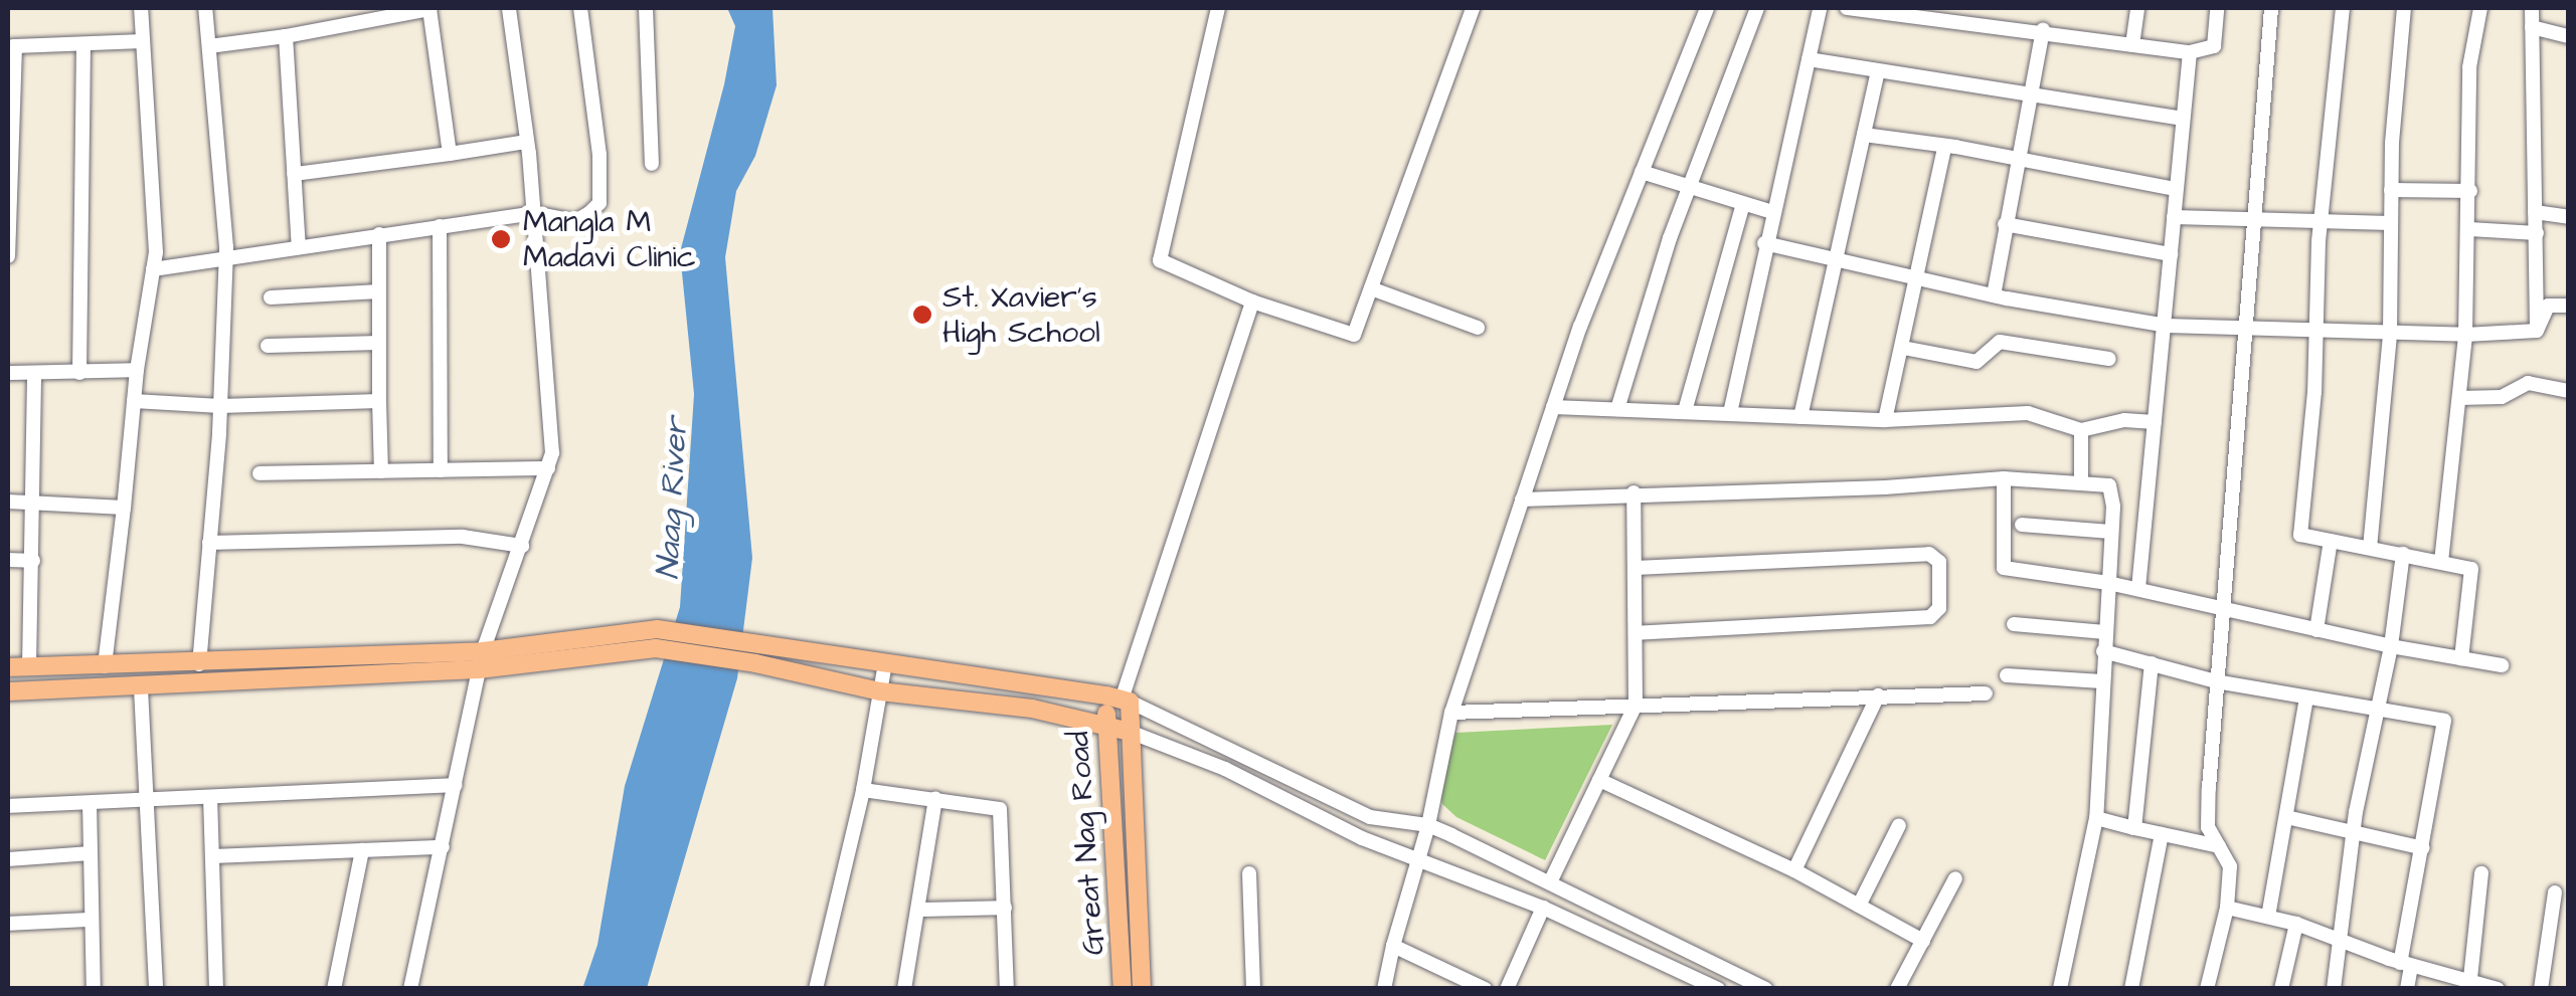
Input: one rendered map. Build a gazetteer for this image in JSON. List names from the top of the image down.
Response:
{
  "streets": {
    "main road": ["Great Nag Road"]
  },
  "water": ["Naag River"],
  "places": ["Mangla M Madavi Clinic", "St. Xavier's High School"]
}
